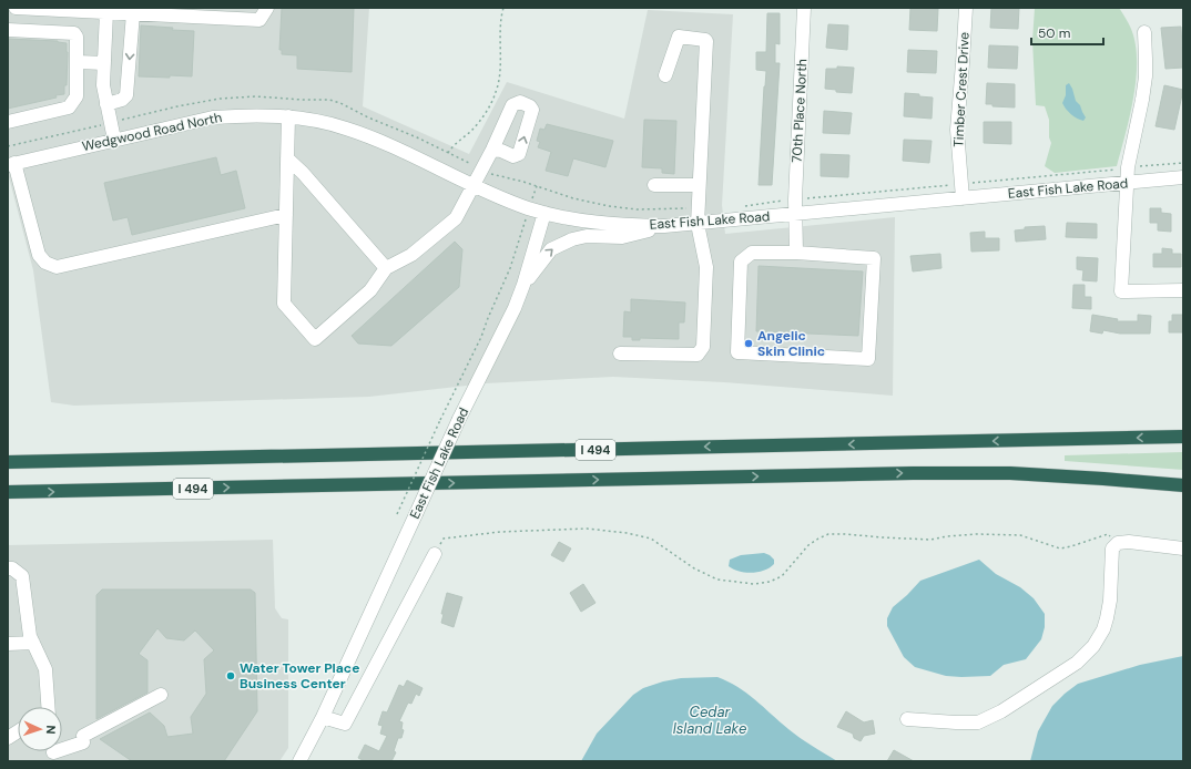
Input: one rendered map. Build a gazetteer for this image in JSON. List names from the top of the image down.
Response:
{
  "streets": {
    "highway": ["I 494"],
    "street": [
      "Timber Crest Drive",
      "70th Place North",
      "Wedgwood Road North",
      "East Fish Lake Road"
    ]
  },
  "crossings": [
    ["Timber Crest Drive", "East Fish Lake Road"],
    ["70th Place North", "East Fish Lake Road"],
    ["Wedgwood Road North", "East Fish Lake Road"]
  ],
  "water": ["Cedar Island Lake"],
  "places": ["Angelic Skin Clinic", "Water Tower Place Business Center"],
  "scale_bar": "50 m",
  "north": "right"
}
